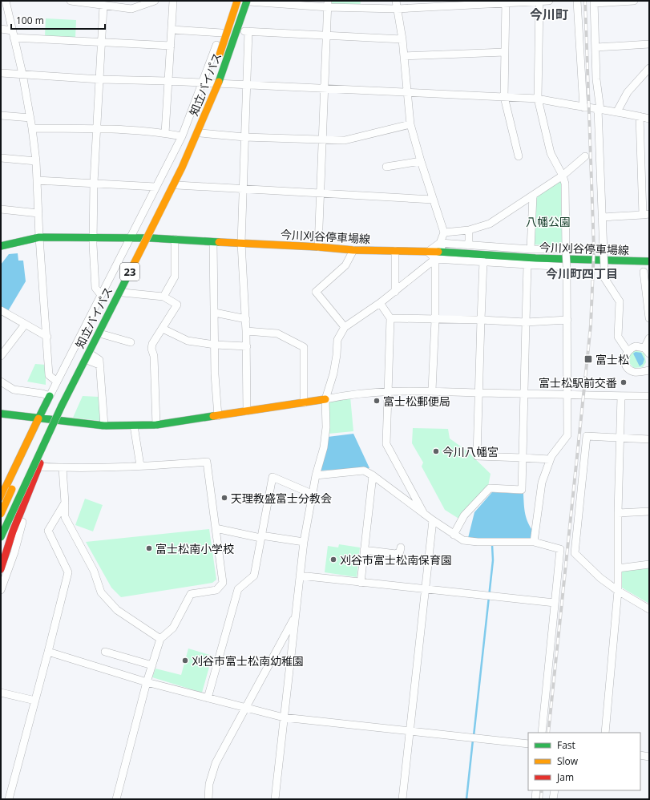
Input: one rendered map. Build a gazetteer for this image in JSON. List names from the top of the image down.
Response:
{
  "streets": {
    "main road": ["知立バイパス", "今川刈谷停車場線", "23"]
  },
  "districts": ["今川町", "今川町四丁目"],
  "parks": ["八幡公園"],
  "places": {
    "transit": ["富士松"],
    "other": [
      "富士松駅前交番",
      "富士松郵便局",
      "今川八幡宮",
      "天理教盛富士分教会",
      "富士松南小学校",
      "刈谷市富士松南保育園",
      "刈谷市富士松南幼稚園"
    ]
  },
  "legend": ["Fast", "Slow", "Jam"],
  "scale_bar": "100 m"
}
